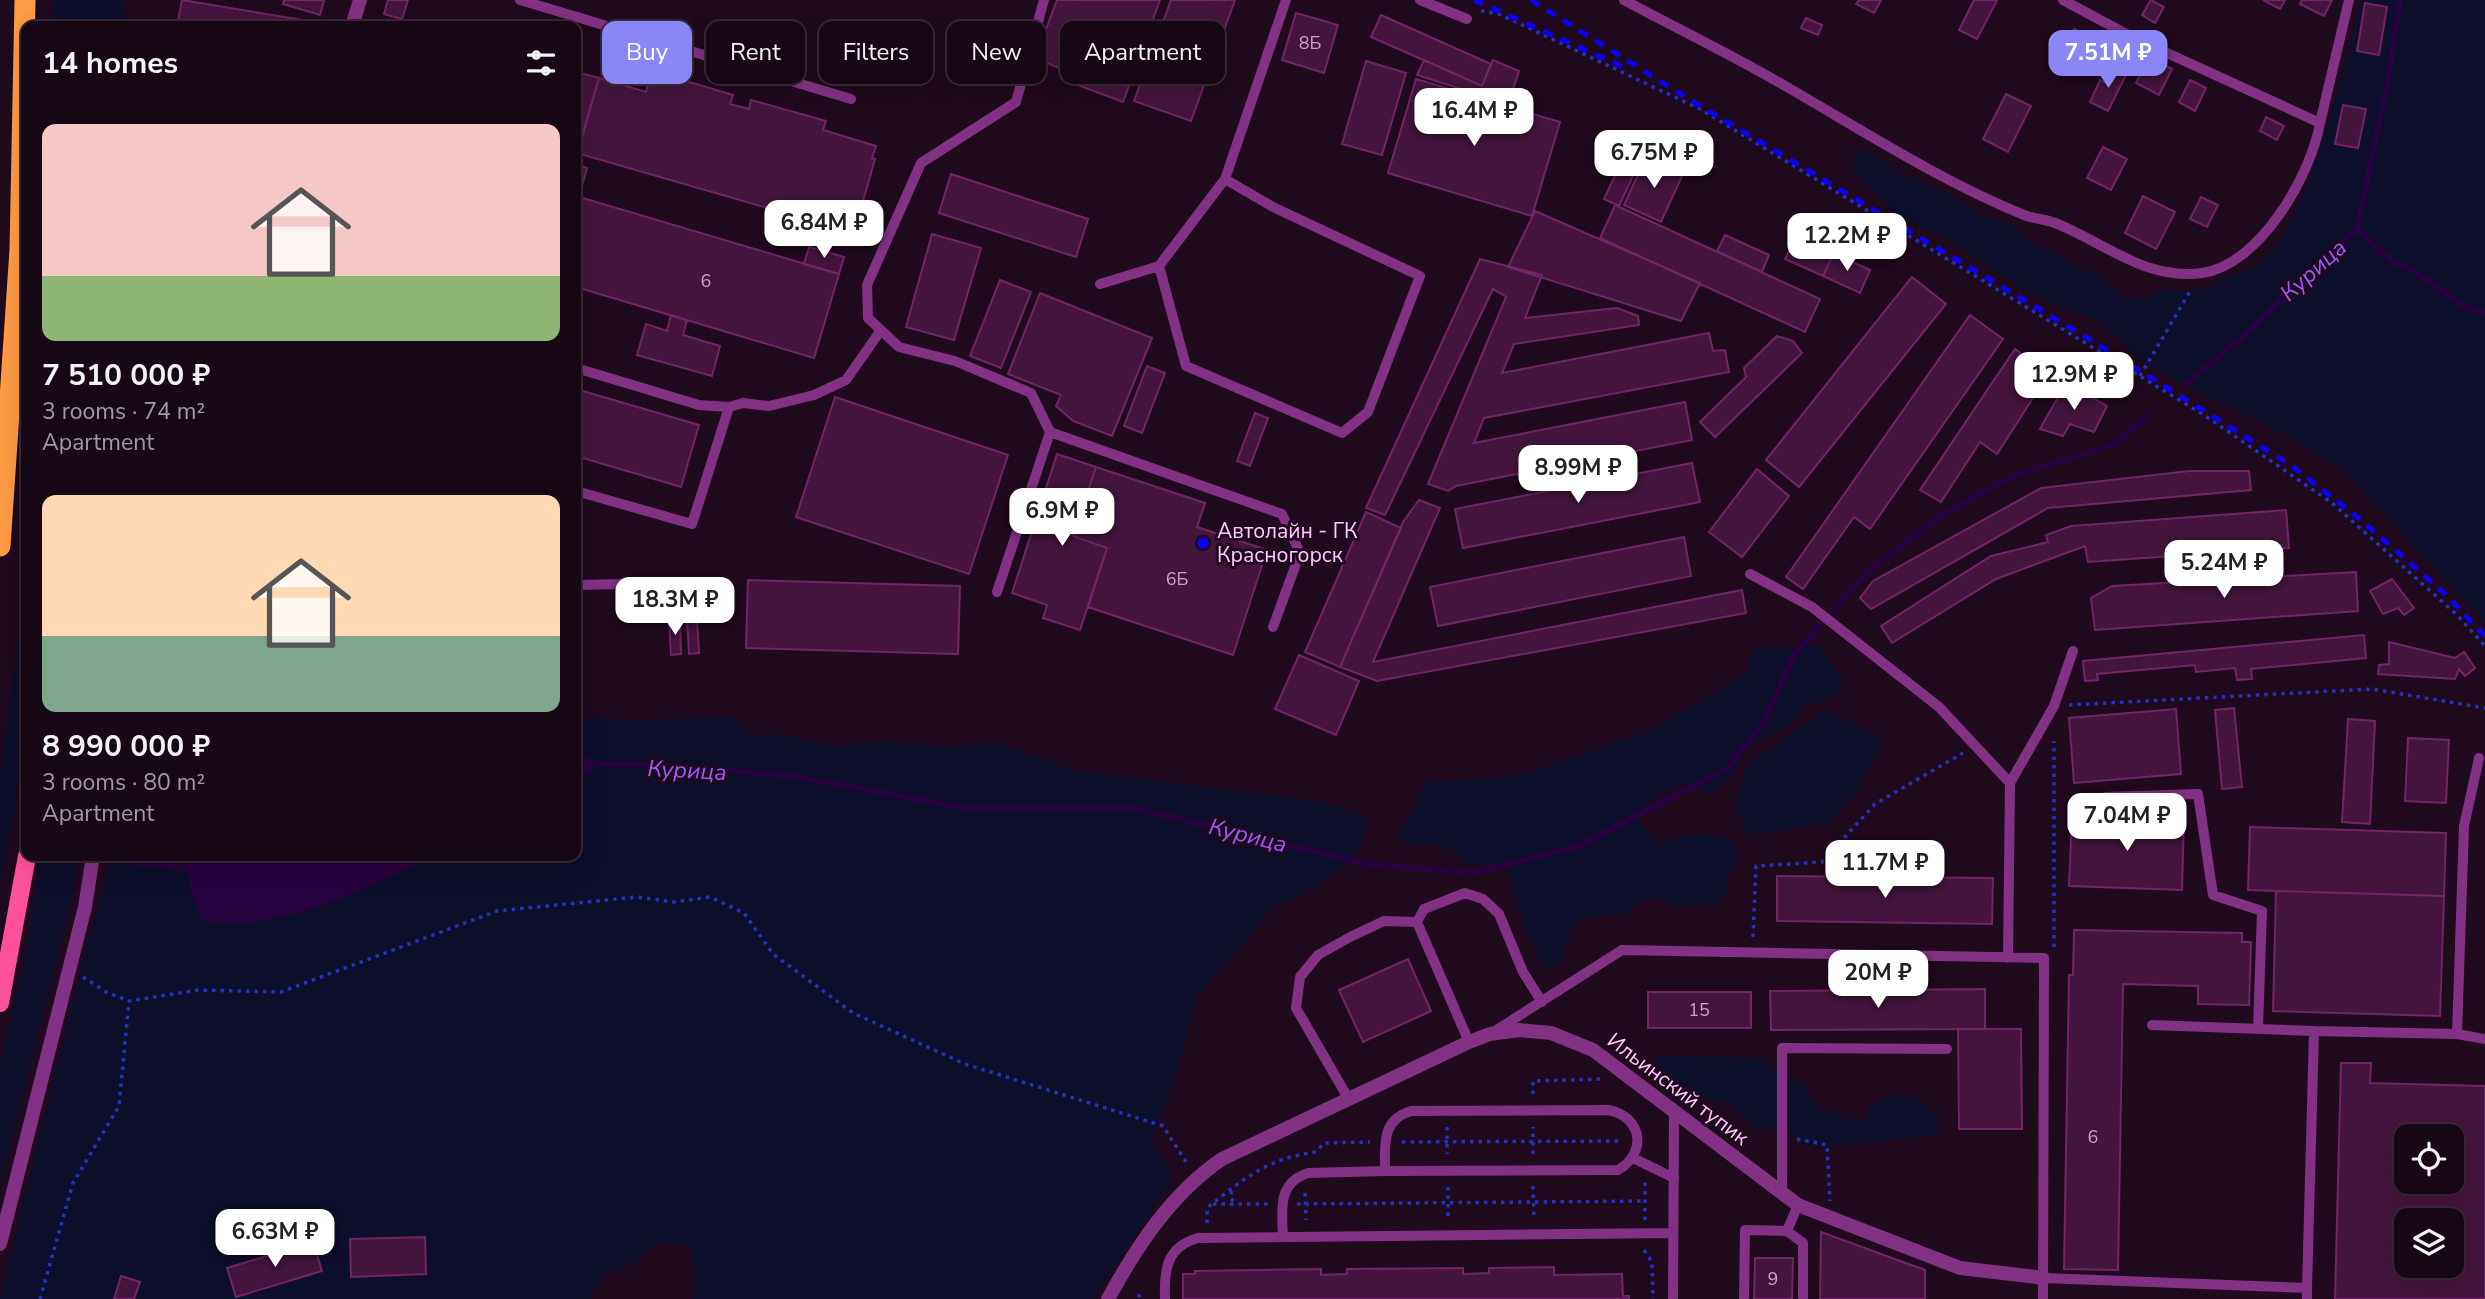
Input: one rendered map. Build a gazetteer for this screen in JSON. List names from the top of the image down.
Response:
{
  "streets": {
    "street": ["Ильинский тупик"]
  },
  "water": ["Курица"],
  "places": ["Автолайн - ГК Красногорск"],
  "house_numbers": [
    "8Б",
    "6",
    "6Б",
    "15",
    "6",
    "9"
  ],
  "page": {
    "chip": [
      "Buy",
      "Rent",
      "Filters",
      "New",
      "Apartment"
    ],
    "heading": "14 homes",
    "price": [
      "7.51M ₽",
      "16.4M ₽",
      "6.75M ₽",
      "6.84M ₽",
      "12.2M ₽",
      "12.9M ₽",
      "8.99M ₽",
      "6.9M ₽",
      "5.24M ₽",
      "18.3M ₽",
      "7.04M ₽",
      "11.7M ₽",
      "20M ₽",
      "6.63M ₽"
    ],
    "list": [
      {
        "name": "7 510 000 ₽",
        "note": "3 rooms · 74 m² · Apartment"
      },
      {
        "name": "8 990 000 ₽",
        "note": "3 rooms · 80 m² · Apartment"
      }
    ]
  }
}
